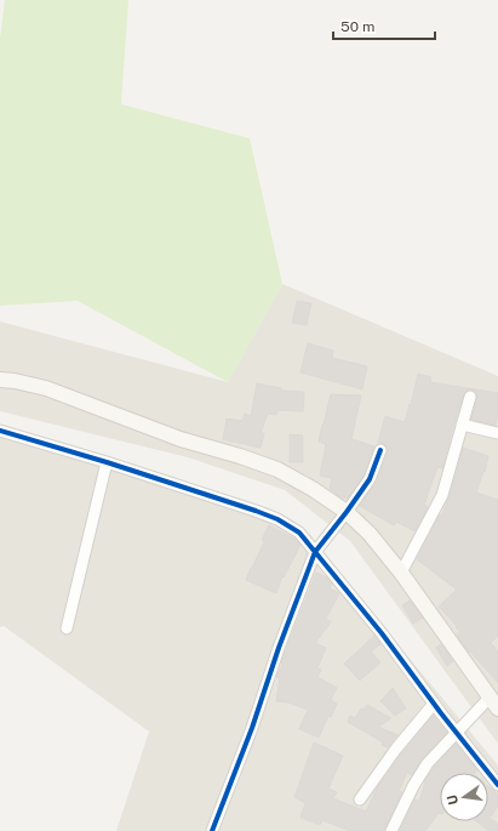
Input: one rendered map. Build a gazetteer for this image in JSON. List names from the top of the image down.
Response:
{
  "scale_bar": "50 m",
  "north": "left"
}
